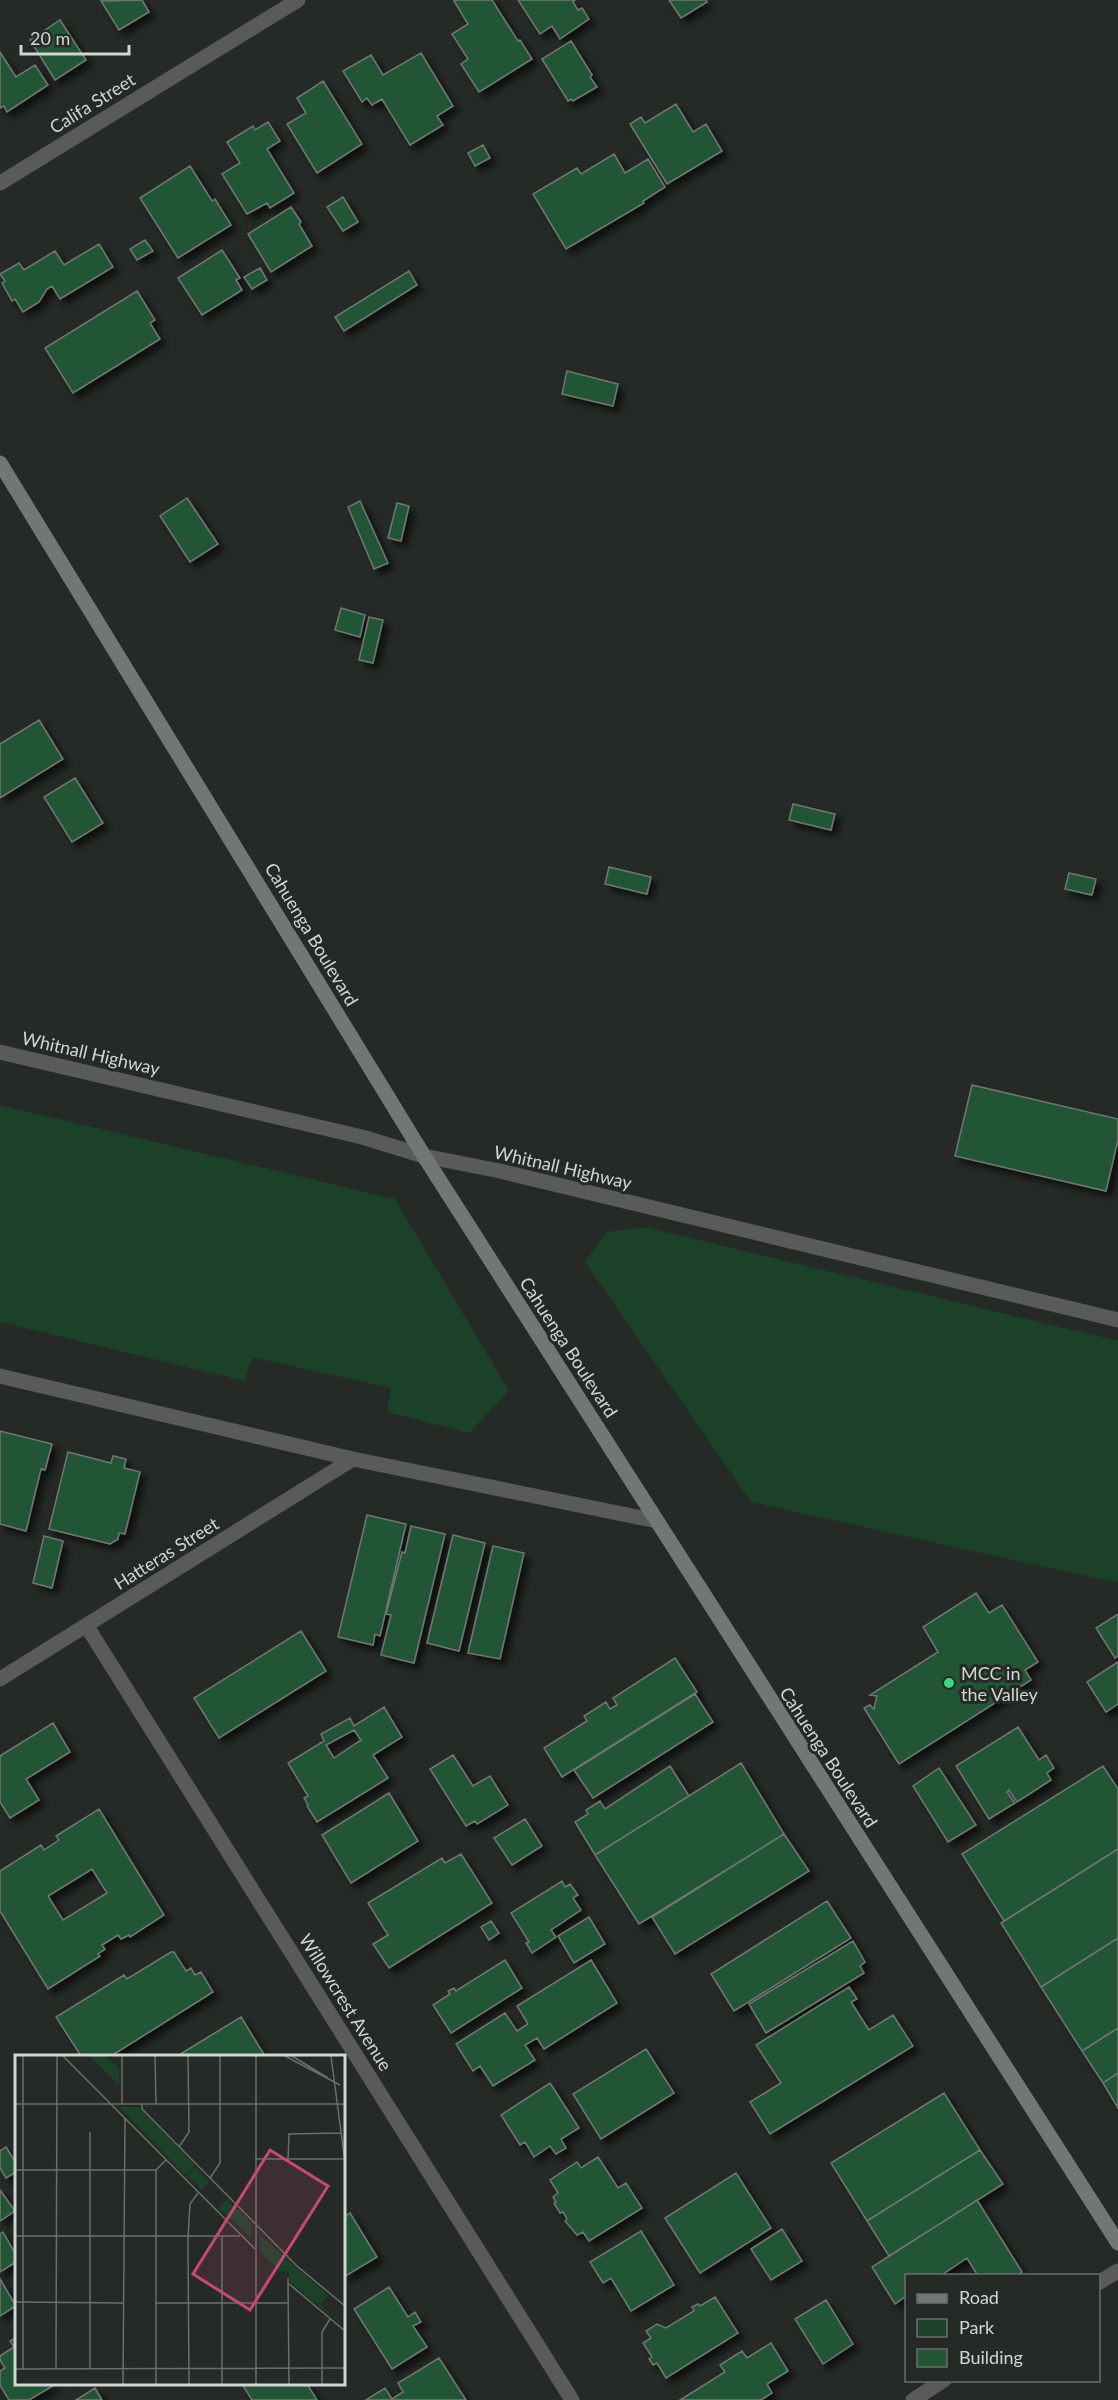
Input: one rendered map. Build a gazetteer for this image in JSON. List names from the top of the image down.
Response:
{
  "streets": {
    "main road": ["Cahuenga Boulevard"],
    "street": [
      "Califa Street",
      "Whitnall Highway",
      "Hatteras Street",
      "Willowcrest Avenue"
    ]
  },
  "crossings": [
    ["Cahuenga Boulevard", "Whitnall Highway"],
    ["Hatteras Street", "Willowcrest Avenue"]
  ],
  "places": ["MCC in the Valley"],
  "legend": ["Road", "Park", "Building"],
  "scale_bar": "20 m"
}
